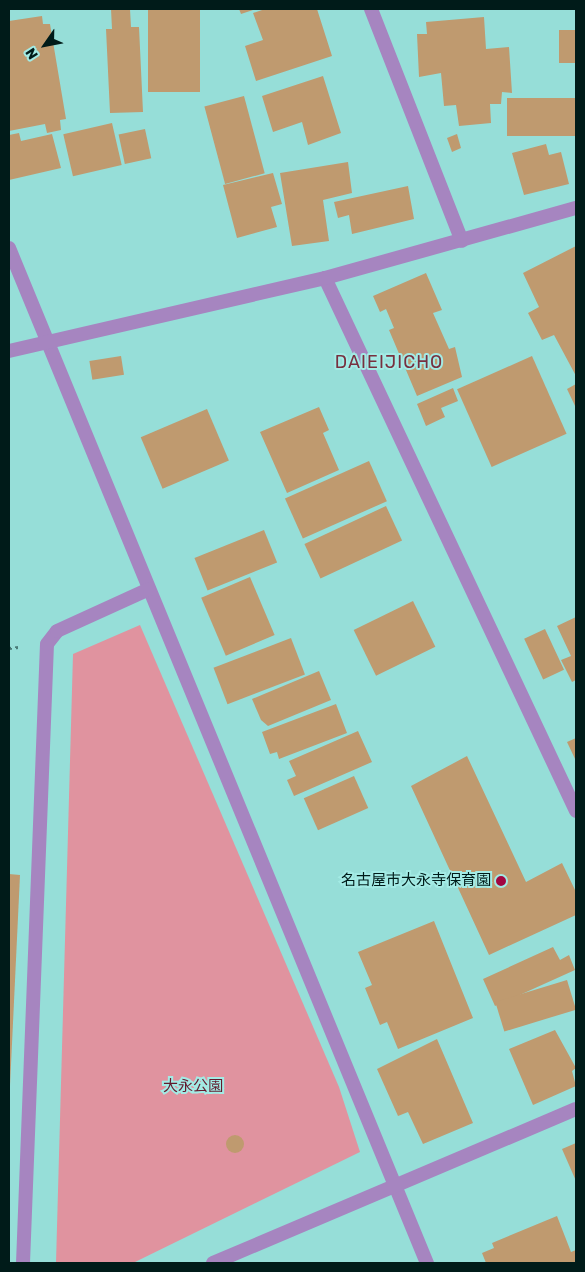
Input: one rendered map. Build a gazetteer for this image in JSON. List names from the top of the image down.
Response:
{
  "districts": ["DAIEIJICHO"],
  "parks": ["大永公園"],
  "places": ["名古屋市大永寺保育園"],
  "north": "bottom left"
}
